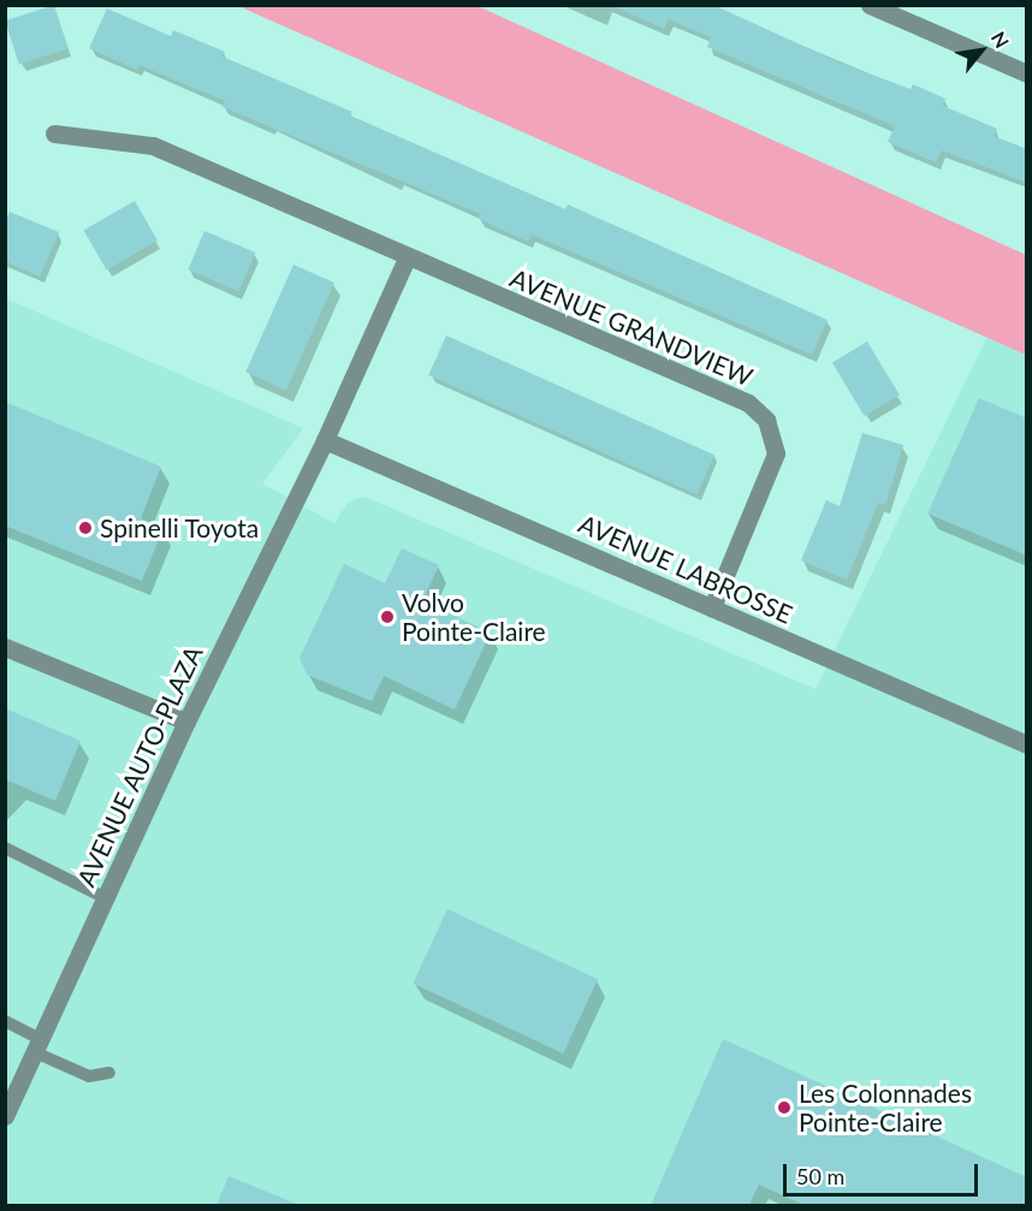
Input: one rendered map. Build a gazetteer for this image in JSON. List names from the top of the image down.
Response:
{
  "streets": {
    "street": ["AVENUE GRANDVIEW", "AVENUE LABROSSE", "AVENUE AUTO-PLAZA"]
  },
  "crossings": [
    ["AVENUE GRANDVIEW", "AVENUE LABROSSE"],
    ["AVENUE LABROSSE", "AVENUE AUTO-PLAZA"]
  ],
  "places": ["Spinelli Toyota", "Volvo Pointe-Claire", "Les Colonnades Pointe-Claire"],
  "scale_bar": "50 m",
  "north": "top right"
}
